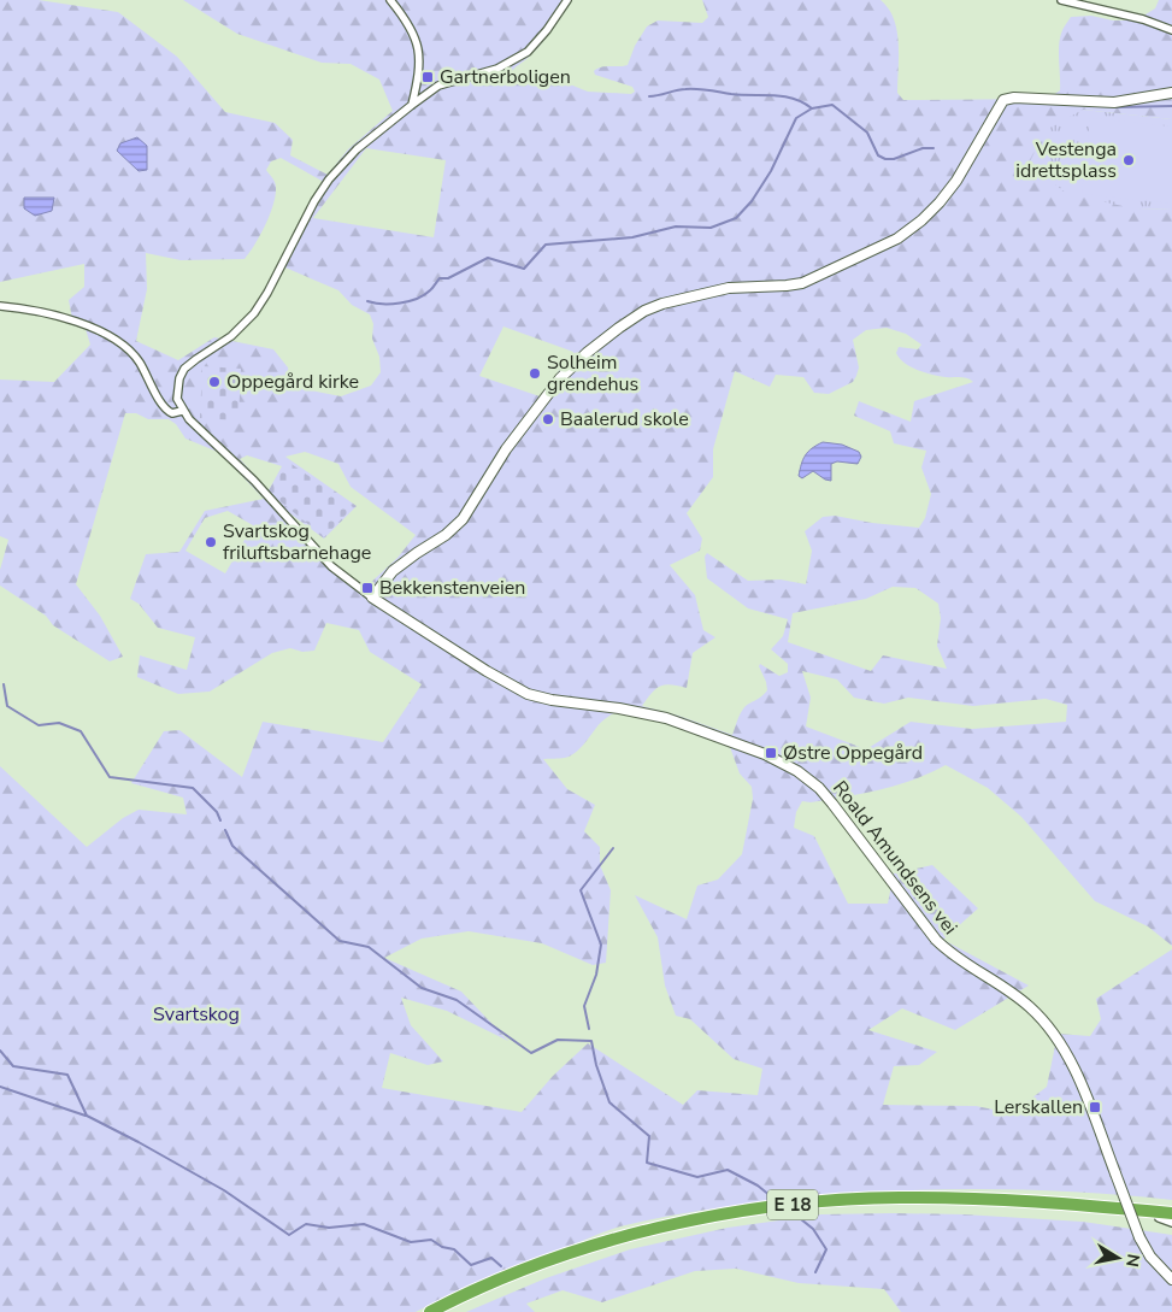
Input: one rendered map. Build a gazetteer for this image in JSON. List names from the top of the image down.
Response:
{
  "streets": {
    "highway": ["E 18"],
    "main road": ["Roald Amundsens vei"]
  },
  "parks": ["Svartskog"],
  "places": {
    "transit": [
      "Gartnerboligen",
      "Bekkenstenveien",
      "Østre Oppegård",
      "Lerskallen"
    ],
    "other": [
      "Vestenga idrettsplass",
      "Solheim grendehus",
      "Oppegård kirke",
      "Baalerud skole",
      "Svartskog friluftsbarnehage"
    ]
  },
  "north": "right"
}
